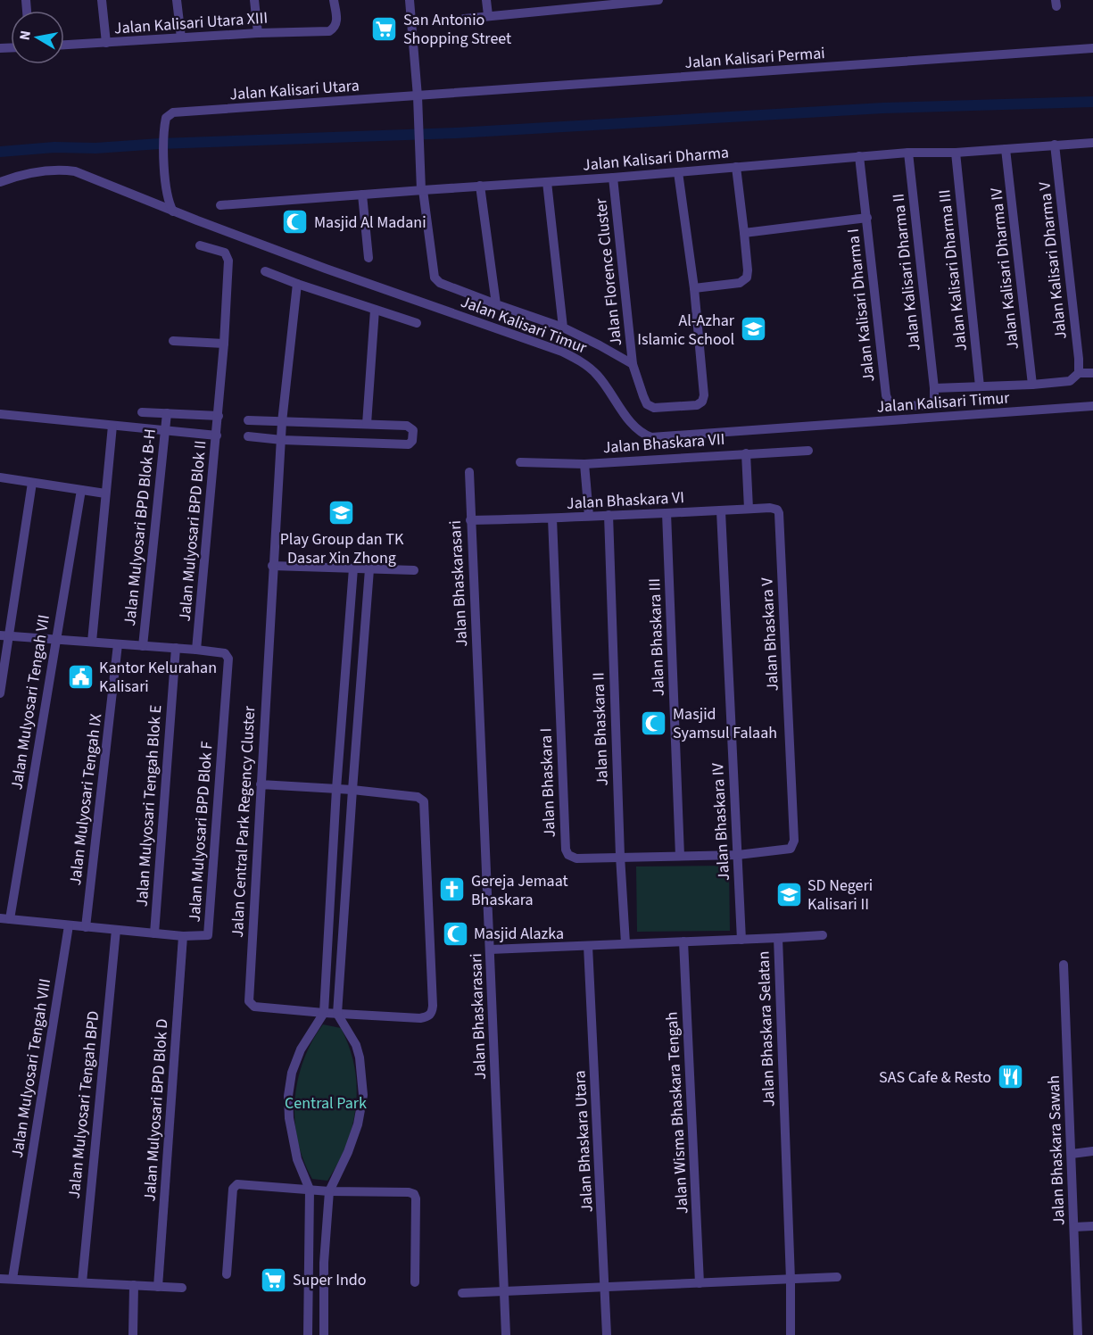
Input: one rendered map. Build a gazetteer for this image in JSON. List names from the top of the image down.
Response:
{
  "streets": {
    "street": [
      "Jalan Kalisari Utara XIII",
      "Jalan Kalisari Permai",
      "Jalan Kalisari Utara",
      "Jalan Kalisari Dharma",
      "Jalan Kalisari Dharma V",
      "Jalan Kalisari Dharma IV",
      "Jalan Kalisari Dharma III",
      "Jalan Florence Cluster",
      "Jalan Kalisari Dharma II",
      "Jalan Kalisari Dharma I",
      "Jalan Kalisari Timur",
      "Jalan Bhaskara VII",
      "Jalan Bhaskara VI",
      "Jalan Mulyosari BPD Blok B-H",
      "Jalan Mulyosari BPD Blok II",
      "Jalan Bhaskarasari",
      "Jalan Bhaskara V",
      "Jalan Bhaskara III",
      "Jalan Mulyosari Tengah VII",
      "Jalan Bhaskara II",
      "Jalan Bhaskara I",
      "Jalan Mulyosari Tengah IX",
      "Jalan Mulyosari Tengah Blok E",
      "Jalan Central Park Regency Cluster",
      "Jalan Bhaskara IV",
      "Jalan Mulyosari BPD Blok F",
      "Jalan Bhaskara Selatan",
      "Jalan Mulyosari Tengah VIII",
      "Jalan Mulyosari Tengah BPD",
      "Jalan Mulyosari BPD Blok D",
      "Jalan Wisma Bhaskara Tengah",
      "Jalan Bhaskara Utara",
      "Jalan Bhaskara Sawah"
    ]
  },
  "crossings": [
    ["Jalan Kalisari Permai", "Jalan Kalisari Utara"],
    ["Jalan Kalisari Utara", "Jalan Kalisari Timur"],
    ["Jalan Kalisari Dharma", "Jalan Kalisari Dharma V"],
    ["Jalan Kalisari Dharma", "Jalan Kalisari Dharma IV"],
    ["Jalan Kalisari Dharma", "Jalan Kalisari Dharma III"],
    ["Jalan Kalisari Dharma", "Jalan Florence Cluster"],
    ["Jalan Kalisari Dharma", "Jalan Kalisari Dharma II"],
    ["Jalan Kalisari Dharma", "Jalan Kalisari Dharma I"],
    ["Jalan Kalisari Dharma II", "Jalan Kalisari Dharma I"],
    ["Jalan Bhaskara VII", "Jalan Bhaskara VI"],
    ["Jalan Bhaskara VI", "Jalan Bhaskarasari"],
    ["Jalan Bhaskara VI", "Jalan Bhaskara V"],
    ["Jalan Bhaskara VI", "Jalan Bhaskara III"],
    ["Jalan Bhaskara VI", "Jalan Bhaskara II"],
    ["Jalan Bhaskara VI", "Jalan Bhaskara I"],
    ["Jalan Bhaskara VI", "Jalan Bhaskara IV"],
    ["Jalan Mulyosari BPD Blok II", "Jalan Mulyosari BPD Blok F"],
    ["Jalan Bhaskarasari", "Jalan Bhaskara Selatan"],
    ["Jalan Bhaskara V", "Jalan Bhaskara I"],
    ["Jalan Bhaskara III", "Jalan Bhaskara I"],
    ["Jalan Mulyosari Tengah VII", "Jalan Mulyosari BPD Blok F"],
    ["Jalan Bhaskara II", "Jalan Bhaskara I"],
    ["Jalan Bhaskara II", "Jalan Bhaskara Selatan"],
    ["Jalan Bhaskara I", "Jalan Bhaskara IV"],
    ["Jalan Mulyosari Tengah IX", "Jalan Mulyosari BPD Blok F"],
    ["Jalan Mulyosari Tengah Blok E", "Jalan Mulyosari BPD Blok F"],
    ["Jalan Bhaskara IV", "Jalan Bhaskara Selatan"],
    ["Jalan Mulyosari BPD Blok F", "Jalan Mulyosari Tengah VIII"],
    ["Jalan Mulyosari BPD Blok F", "Jalan Mulyosari Tengah BPD"],
    ["Jalan Mulyosari BPD Blok F", "Jalan Mulyosari BPD Blok D"],
    ["Jalan Bhaskara Selatan", "Jalan Wisma Bhaskara Tengah"],
    ["Jalan Bhaskara Selatan", "Jalan Bhaskara Utara"]
  ],
  "parks": ["Central Park"],
  "places": {
    "supermarket": ["San Antonio Shopping Street", "Super Indo"],
    "mosque": ["Masjid Al Madani", "Masjid Syamsul Falaah", "Masjid Alazka"],
    "school or university": ["Al-Azhar Islamic School", "Play Group dan TK Dasar Xin Zhong", "SD Negeri Kalisari II"],
    "public building": ["Kantor Kelurahan Kalisari"],
    "church": ["Gereja Jemaat Bhaskara"],
    "restaurant": ["SAS Cafe & Resto"]
  },
  "north": "left"
}
